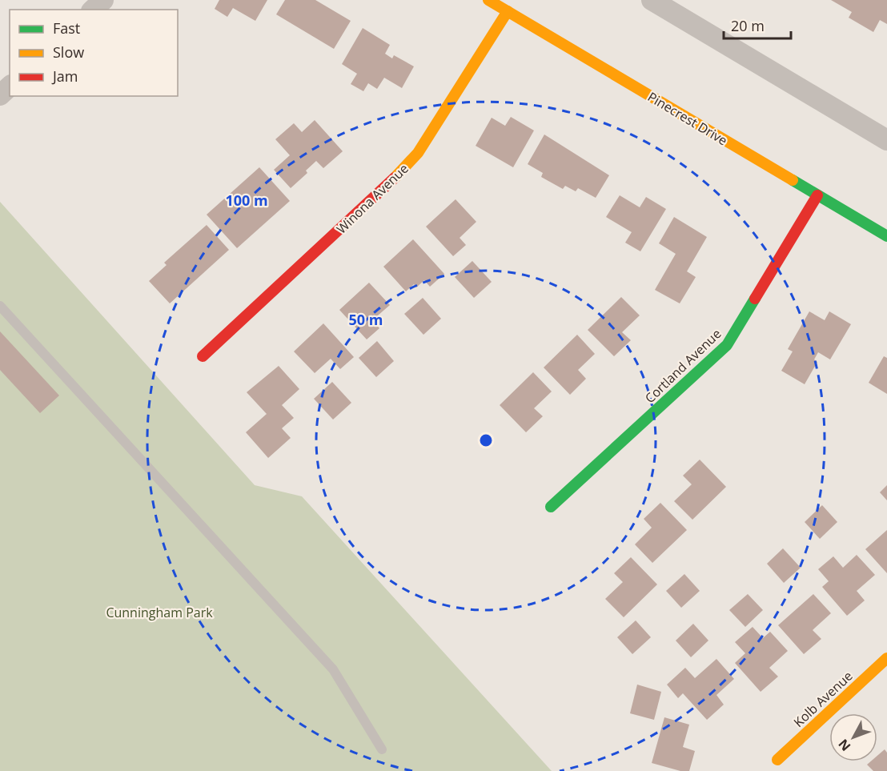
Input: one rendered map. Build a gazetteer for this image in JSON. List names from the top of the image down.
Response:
{
  "streets": {
    "street": [
      "Pinecrest Drive",
      "Winona Avenue",
      "Cortland Avenue",
      "Kolb Avenue"
    ]
  },
  "crossings": [
    ["Pinecrest Drive", "Winona Avenue"],
    ["Pinecrest Drive", "Cortland Avenue"]
  ],
  "parks": ["Cunningham Park"],
  "legend": ["Fast", "Slow", "Jam"],
  "scale_bar": "20 m",
  "north": "bottom left",
  "rings": ["100 m", "50 m"]
}
